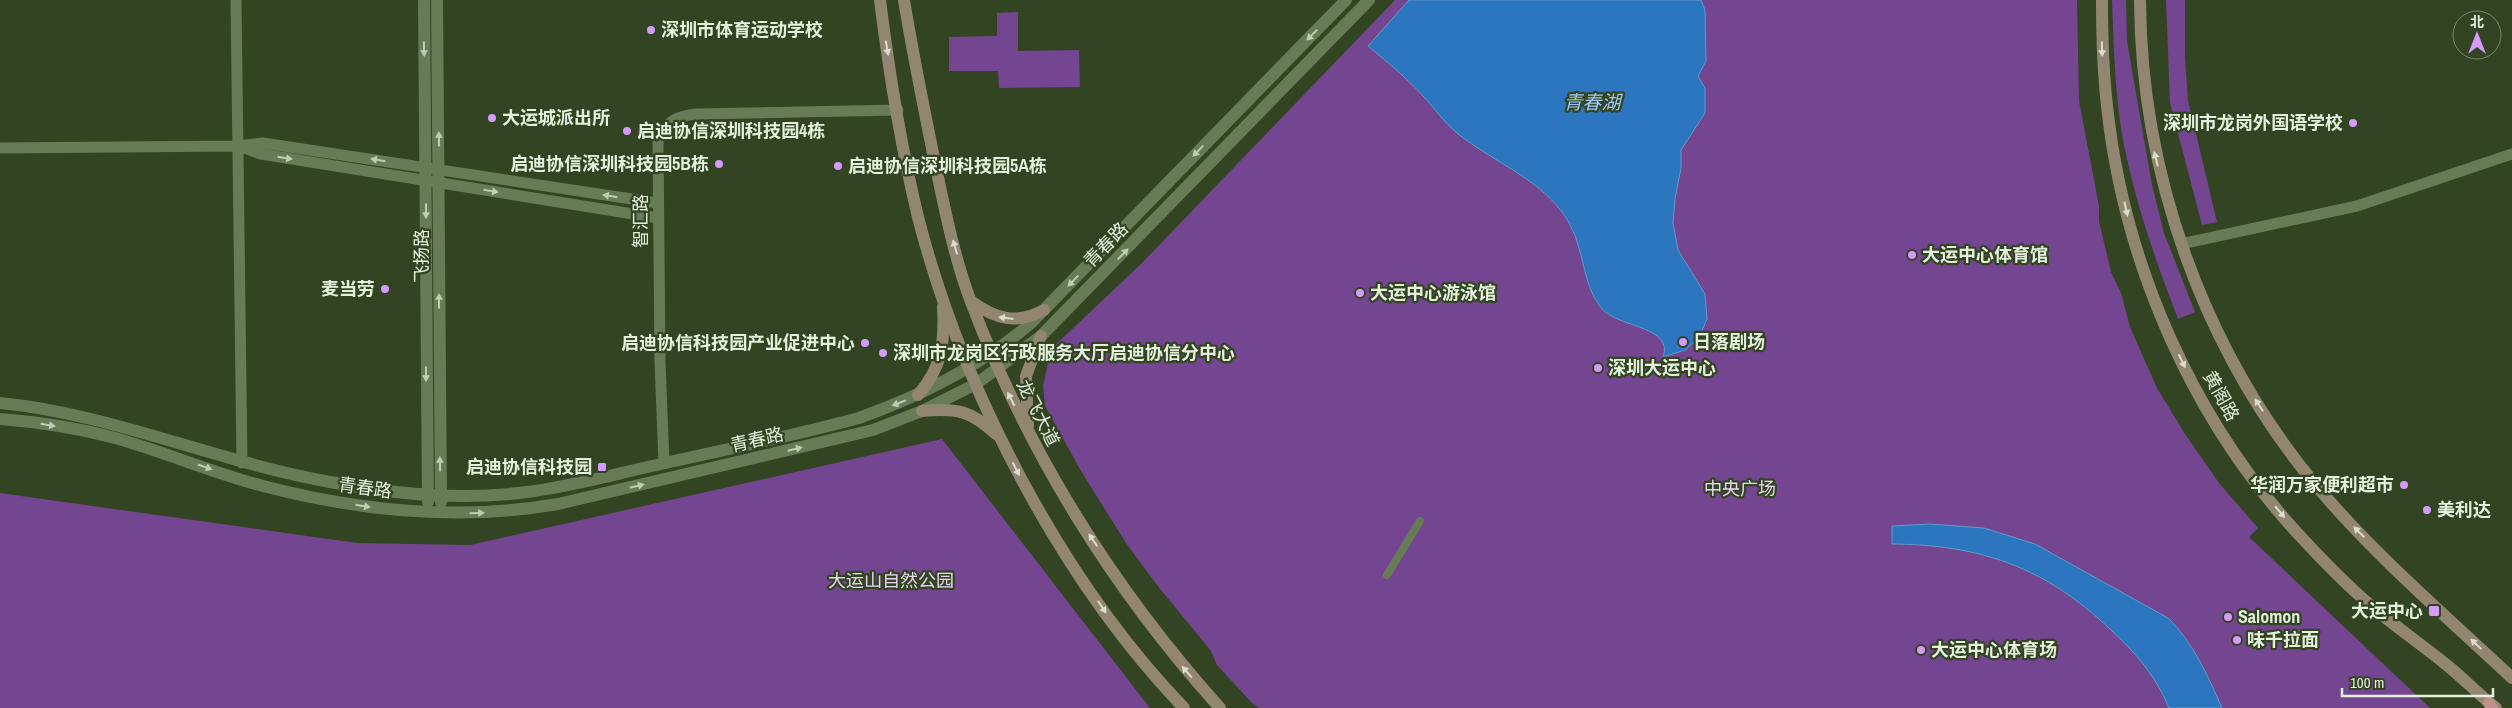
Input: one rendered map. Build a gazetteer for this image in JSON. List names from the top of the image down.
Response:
{
  "streets": {
    "main road": ["黄阁路", "龙飞大道"],
    "street": ["智汇路", "青春路", "飞扬路"]
  },
  "crossings": [
    ["智汇路", "青春路"],
    ["青春路", "飞扬路"],
    ["青春路", "龙飞大道"]
  ],
  "water": ["青春湖"],
  "parks": ["中央广场", "大运山自然公园"],
  "places": {
    "other": [
      "深圳市体育运动学校",
      "大运城派出所",
      "深圳市龙岗外国语学校",
      "启迪协信深圳科技园4栋",
      "启迪协信深圳科技园5B栋",
      "启迪协信深圳科技园5A栋",
      "大运中心体育馆",
      "麦当劳",
      "大运中心游泳馆",
      "日落剧场",
      "启迪协信科技园产业促进中心",
      "深圳市龙岗区行政服务大厅启迪协信分中心",
      "深圳大运中心",
      "华润万家便利超市",
      "美利达",
      "Salomon",
      "味千拉面",
      "大运中心体育场"
    ],
    "transit": ["启迪协信科技园", "大运中心"]
  },
  "scale_bar": "100 m",
  "north": "top"
}
